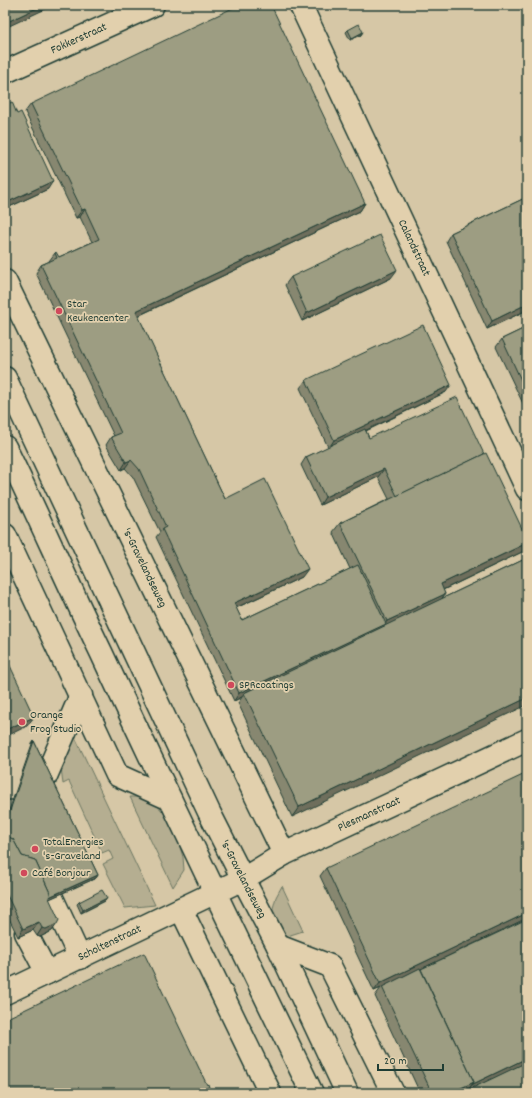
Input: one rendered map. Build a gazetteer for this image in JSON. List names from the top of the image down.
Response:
{
  "streets": {
    "street": [
      "Fokkerstraat",
      "Calandstraat",
      "'s-Gravelandseweg",
      "Plesmanstraat",
      "Scholtenstraat"
    ]
  },
  "crossings": [
    ["'s-Gravelandseweg", "Plesmanstraat"],
    ["Plesmanstraat", "Scholtenstraat"]
  ],
  "places": [
    "Star Keukencenter",
    "SPRcoatings",
    "Orange Frog Studio",
    "TotalEnergies 's-Graveland",
    "Café Bonjour"
  ],
  "scale_bar": "20 m"
}
